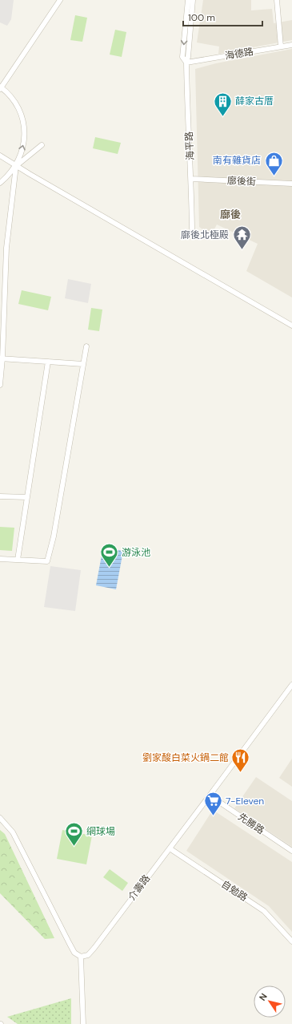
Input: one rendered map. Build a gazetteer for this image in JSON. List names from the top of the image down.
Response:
{
  "streets": {
    "street": [
      "海德路",
      "海平路",
      "廍後街",
      "先勝路",
      "介壽路",
      "自勉路"
    ]
  },
  "crossings": [
    ["海德路", "海平路"],
    ["海平路", "廍後街"],
    ["先勝路", "介壽路"],
    ["介壽路", "自勉路"]
  ],
  "districts": ["廍後"],
  "places": {
    "building": ["薛家古厝"],
    "shop": ["南有雜貨店"],
    "temple": ["廍後北極殿"],
    "sports": ["游泳池", "網球場"],
    "restaurant": ["劉家酸白菜火鍋二館"],
    "supermarket": ["7-Eleven"]
  },
  "scale_bar": "100 m",
  "north": "top left"
}
